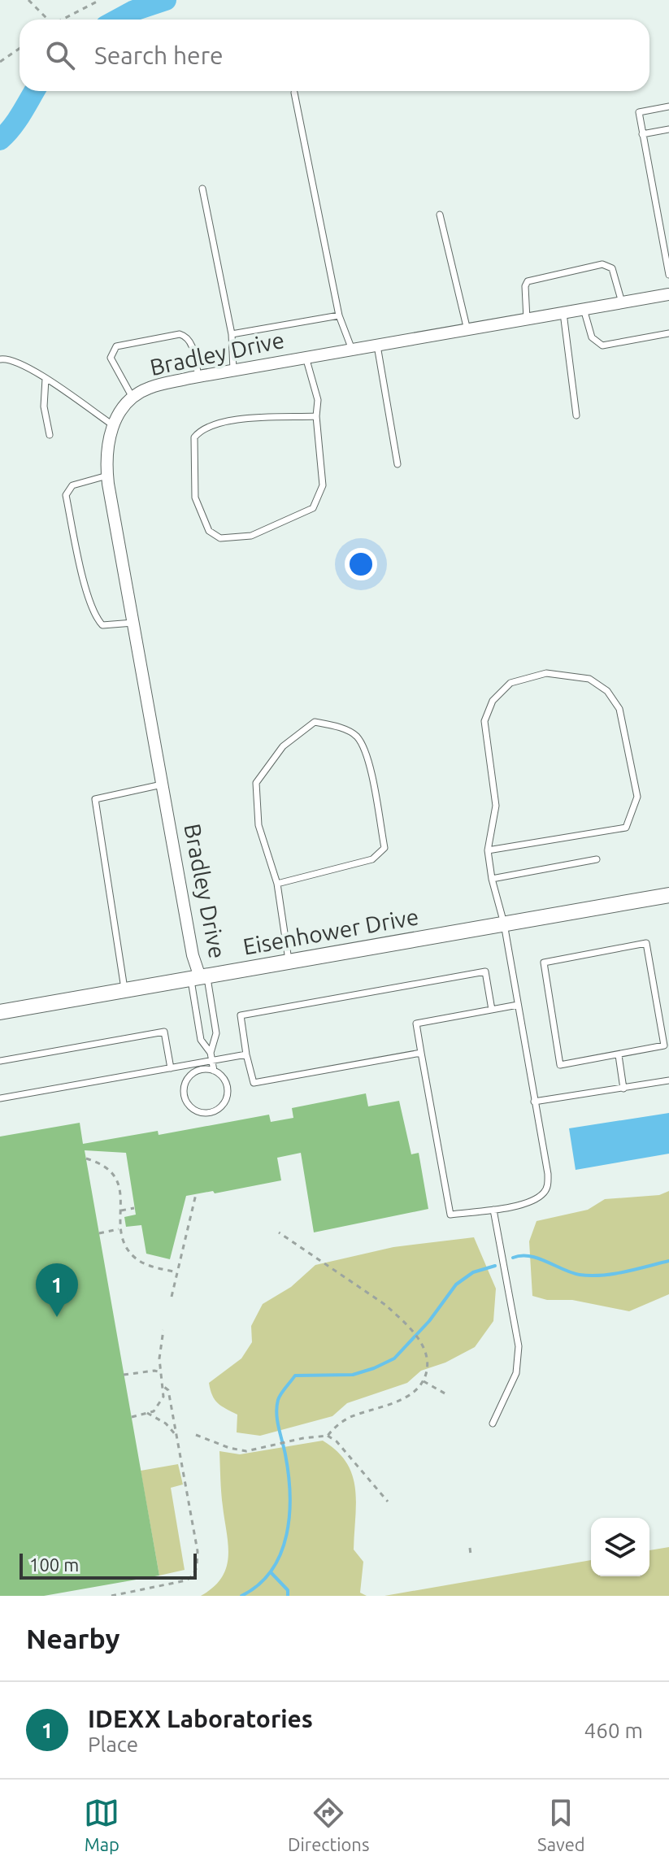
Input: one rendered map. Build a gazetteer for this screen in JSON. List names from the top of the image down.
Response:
{
  "streets": {
    "street": ["Bradley Drive", "Eisenhower Drive"]
  },
  "crossings": [
    ["Bradley Drive", "Eisenhower Drive"]
  ],
  "scale_bar": "100 m",
  "page": {
    "search": "Search here",
    "pins": "1",
    "scale": "100 m",
    "heading": "Nearby",
    "list": [
      {
        "mark": "1",
        "name": "IDEXX Laboratories",
        "note": "Place",
        "value": "460 m"
      }
    ],
    "nav": ["Map", "Directions", "Saved"]
  }
}
